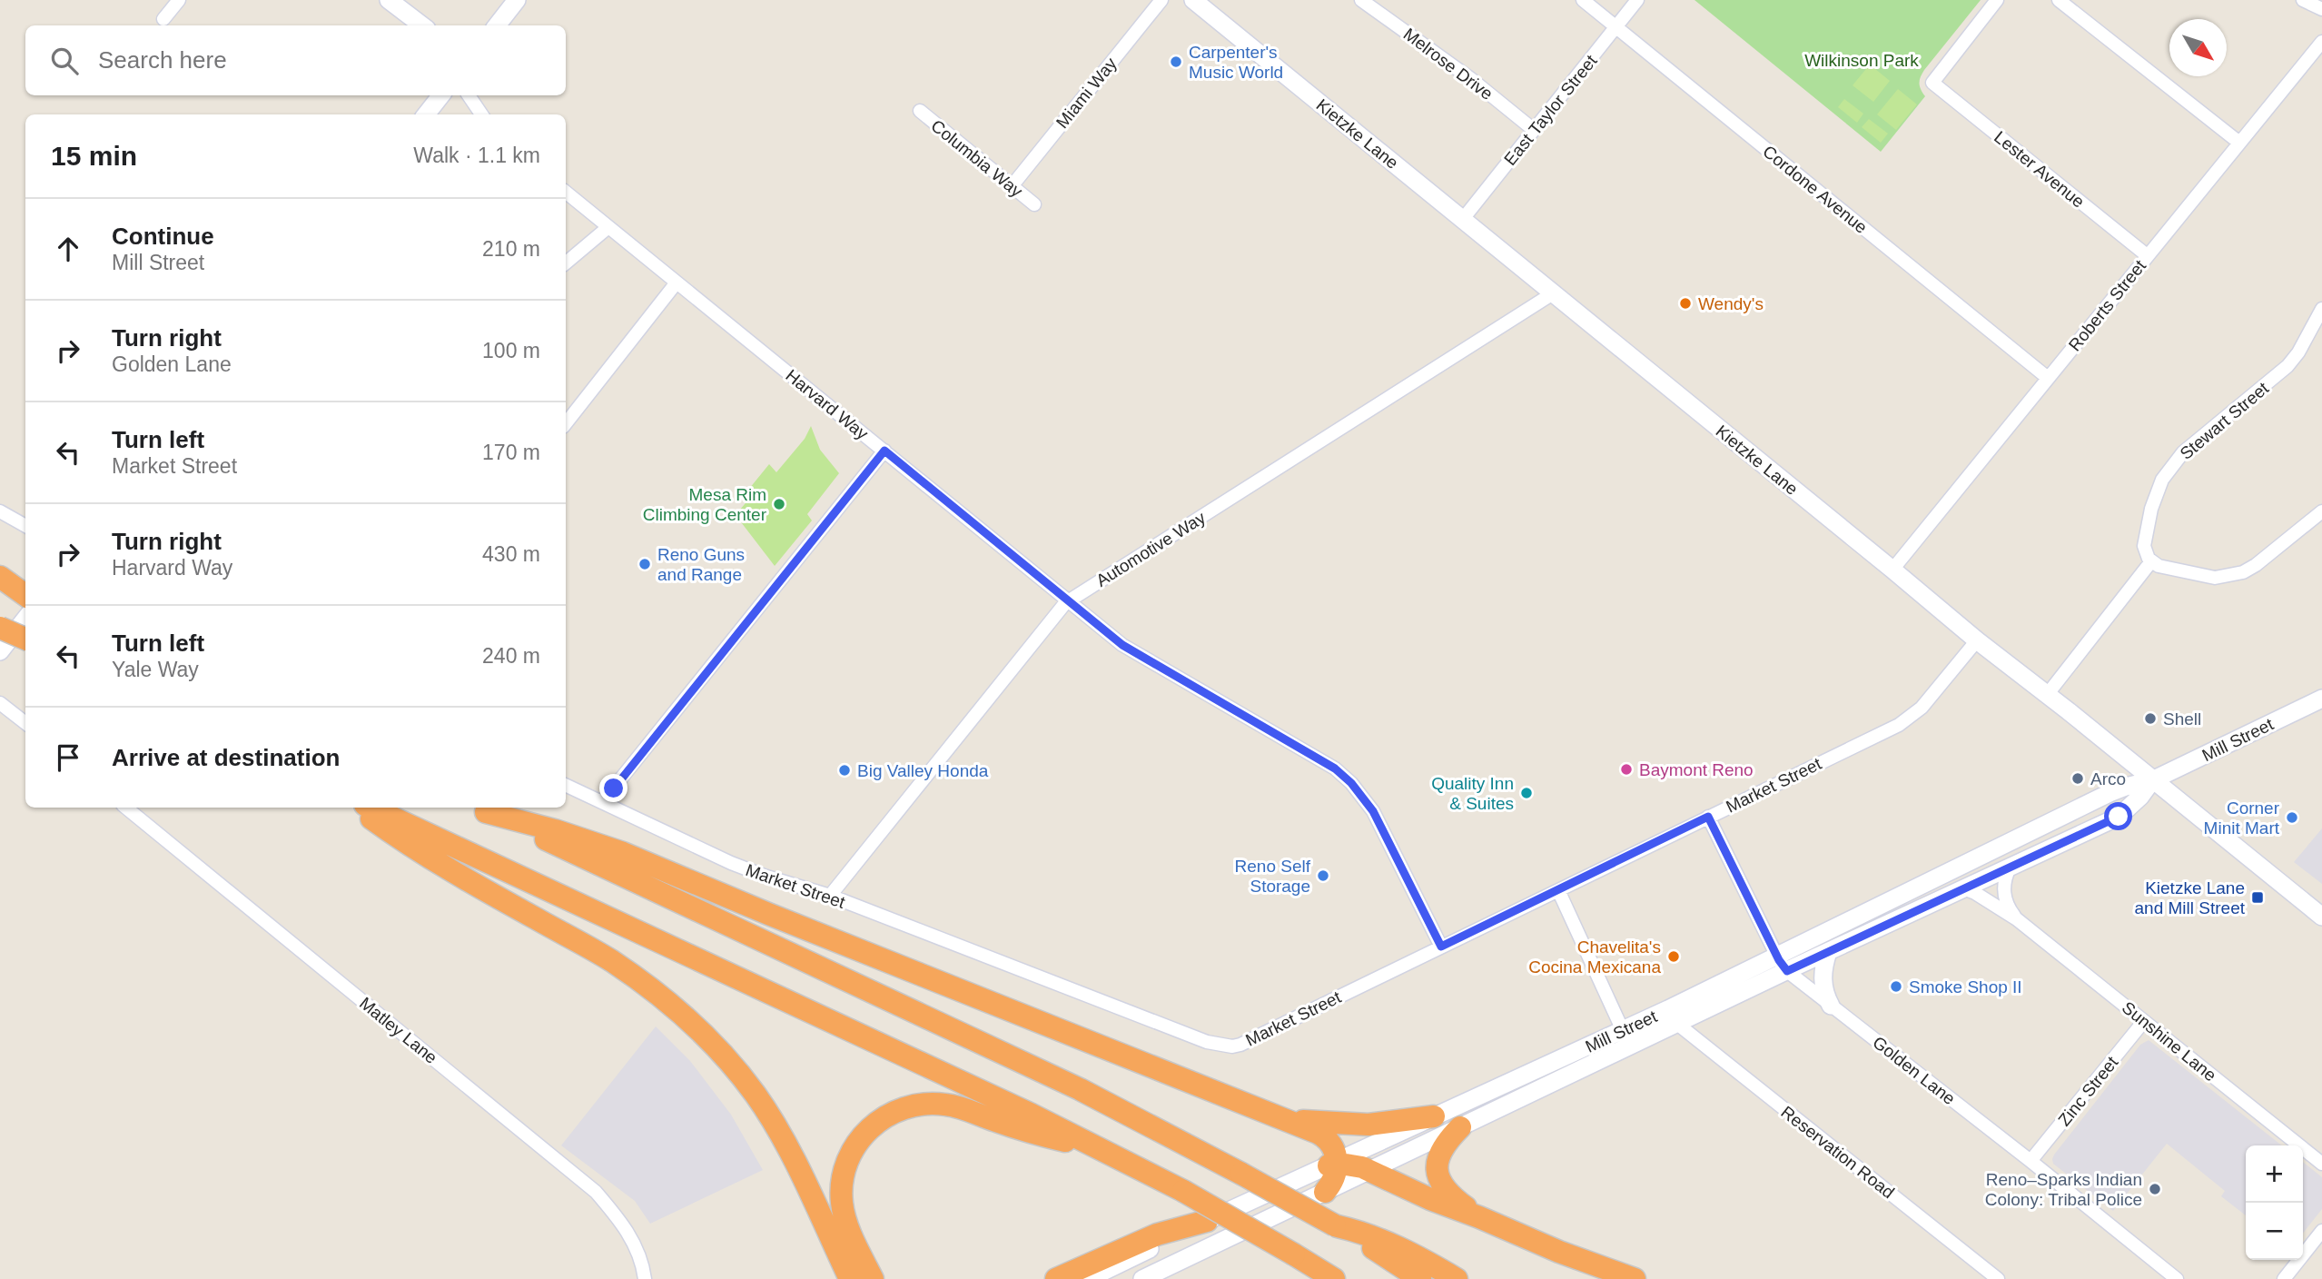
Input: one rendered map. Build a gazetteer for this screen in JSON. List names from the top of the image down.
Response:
{
  "streets": {
    "main road": ["Kietzke Lane", "Mill Street"],
    "street": [
      "Melrose Drive",
      "Miami Way",
      "East Taylor Street",
      "Columbia Way",
      "Lester Avenue",
      "Cordone Avenue",
      "Roberts Street",
      "Harvard Way",
      "Stewart Street",
      "Automotive Way",
      "Market Street",
      "Matley Lane",
      "Sunshine Lane",
      "Golden Lane",
      "Zinc Street",
      "Reservation Road"
    ]
  },
  "crossings": [
    ["Melrose Drive", "East Taylor Street"],
    ["Miami Way", "Columbia Way"],
    ["East Taylor Street", "Kietzke Lane"],
    ["East Taylor Street", "Cordone Avenue"],
    ["Kietzke Lane", "Roberts Street"],
    ["Kietzke Lane", "Automotive Way"],
    ["Kietzke Lane", "Mill Street"],
    ["Kietzke Lane", "Market Street"],
    ["Lester Avenue", "Roberts Street"],
    ["Cordone Avenue", "Roberts Street"],
    ["Harvard Way", "Automotive Way"],
    ["Harvard Way", "Market Street"],
    ["Automotive Way", "Market Street"],
    ["Mill Street", "Sunshine Lane"],
    ["Mill Street", "Golden Lane"],
    ["Mill Street", "Reservation Road"],
    ["Market Street", "Golden Lane"],
    ["Sunshine Lane", "Zinc Street"],
    ["Golden Lane", "Zinc Street"]
  ],
  "parks": ["Wilkinson Park"],
  "places": {
    "other": [
      "Carpenter's Music World",
      "Wendy's",
      "Mesa Rim Climbing Center",
      "Reno Guns and Range",
      "Shell",
      "Baymont Reno",
      "Big Valley Honda",
      "Arco",
      "Quality Inn & Suites",
      "Corner Minit Mart",
      "Reno Self Storage",
      "Chavelita's Cocina Mexicana",
      "Smoke Shop II",
      "Reno–Sparks Indian Colony: Tribal Police"
    ],
    "transit": ["Kietzke Lane and Mill Street"]
  },
  "north": "bottom right",
  "page": {
    "search": "Search here",
    "heading": ["15 min", "Walk · 1.1 km"],
    "list": [
      ["Continue", "Mill Street", "210 m"],
      ["Turn right", "Golden Lane", "100 m"],
      ["Turn left", "Market Street", "170 m"],
      ["Turn right", "Harvard Way", "430 m"],
      ["Turn left", "Yale Way", "240 m"],
      "Arrive at destination"
    ],
    "map_buttons": ["+", "−"]
  }
}
